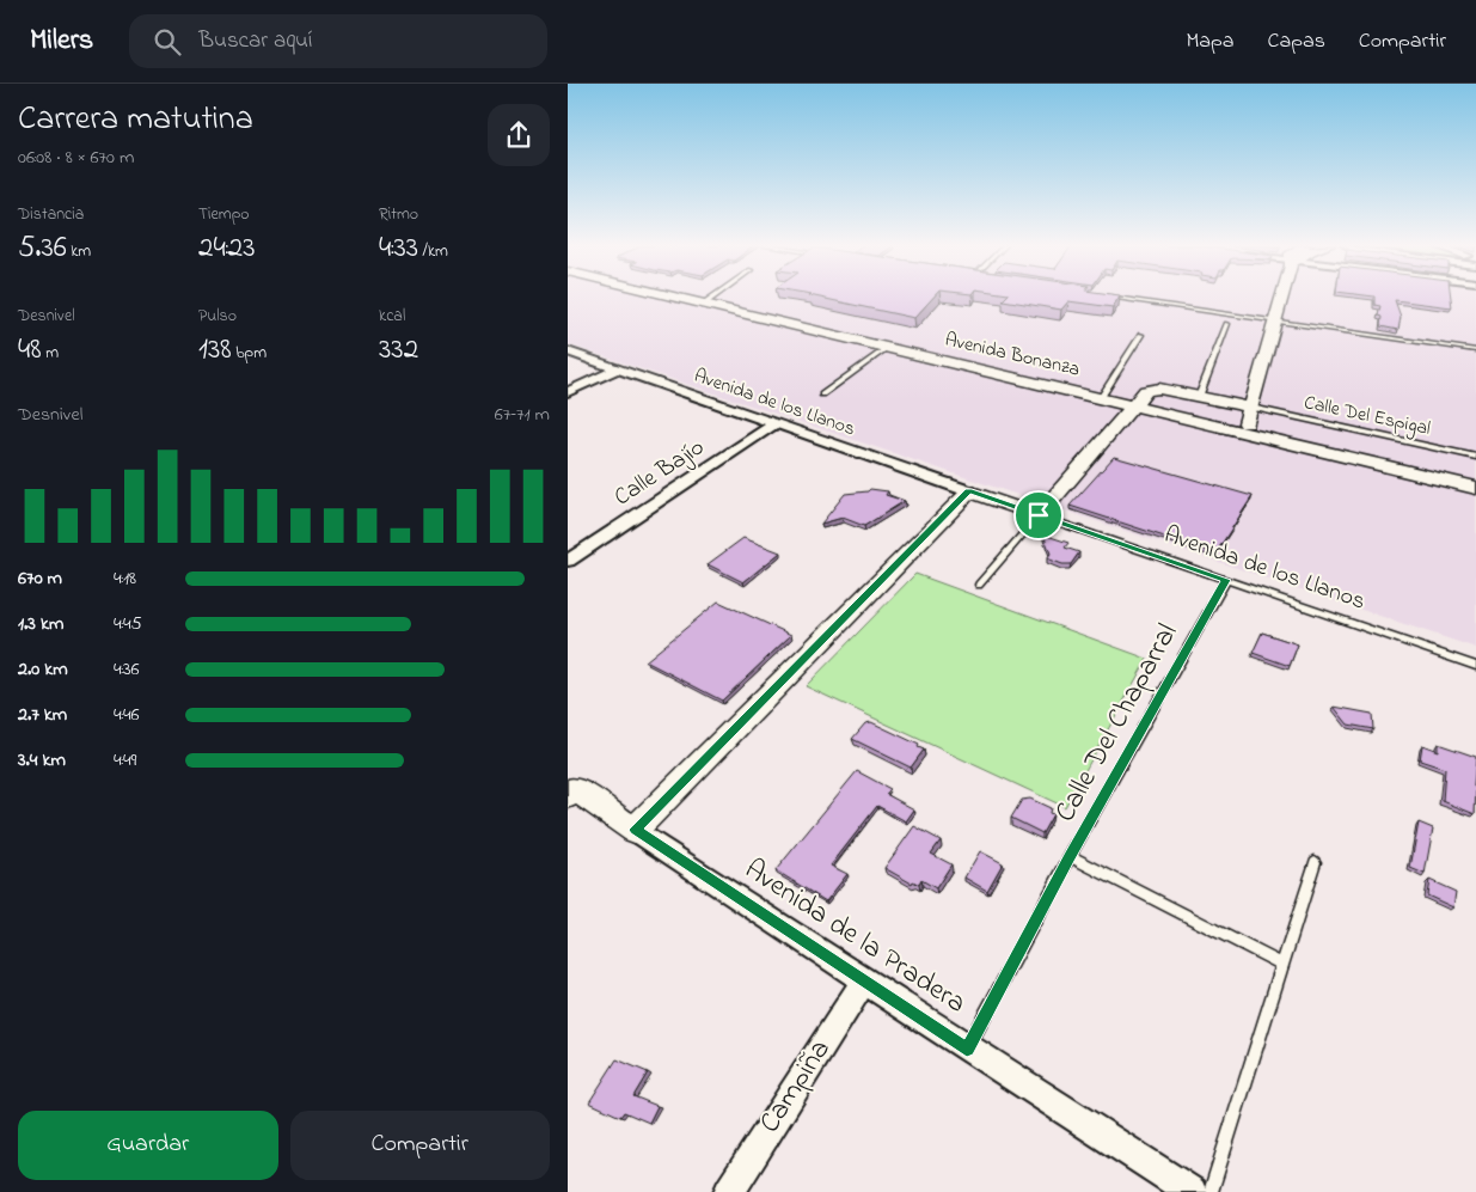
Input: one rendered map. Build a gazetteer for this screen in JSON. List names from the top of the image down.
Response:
{
  "streets": {
    "street": [
      "Avenida Bonanza",
      "Avenida de los Llanos",
      "Calle Bajío",
      "Avenida de la Pradera",
      "Campiña"
    ],
    "lane": ["Calle Del Espigal", "Calle Del Chaparral"]
  },
  "crossings": [
    ["Avenida de los Llanos", "Calle Bajío"],
    ["Avenida de los Llanos", "Calle Del Chaparral"],
    ["Calle Del Chaparral", "Avenida de la Pradera"],
    ["Avenida de la Pradera", "Campiña"]
  ],
  "page": {
    "header": "Milers",
    "search": "Buscar aquí",
    "nav": ["Mapa", "Capas", "Compartir"],
    "heading": ["Carrera matutina", "06:08 · 8 × 670 m"],
    "stats": [
      ["Distancia", "5.36 km"],
      ["Tiempo", "24:23"],
      ["Ritmo", "4:33 /km"],
      ["Desnivel", "48 m"],
      ["Pulso", "138 bpm"],
      ["kcal", "332"]
    ],
    "chart": ["Desnivel", "67–71 m"],
    "list": [
      {
        "name": "670 m",
        "note": "4:18"
      },
      {
        "name": "1.3 km",
        "note": "4:45"
      },
      {
        "name": "2.0 km",
        "note": "4:36"
      },
      {
        "name": "2.7 km",
        "note": "4:46"
      },
      {
        "name": "3.4 km",
        "note": "4:49"
      }
    ],
    "buttons": ["Guardar", "Compartir"]
  }
}
